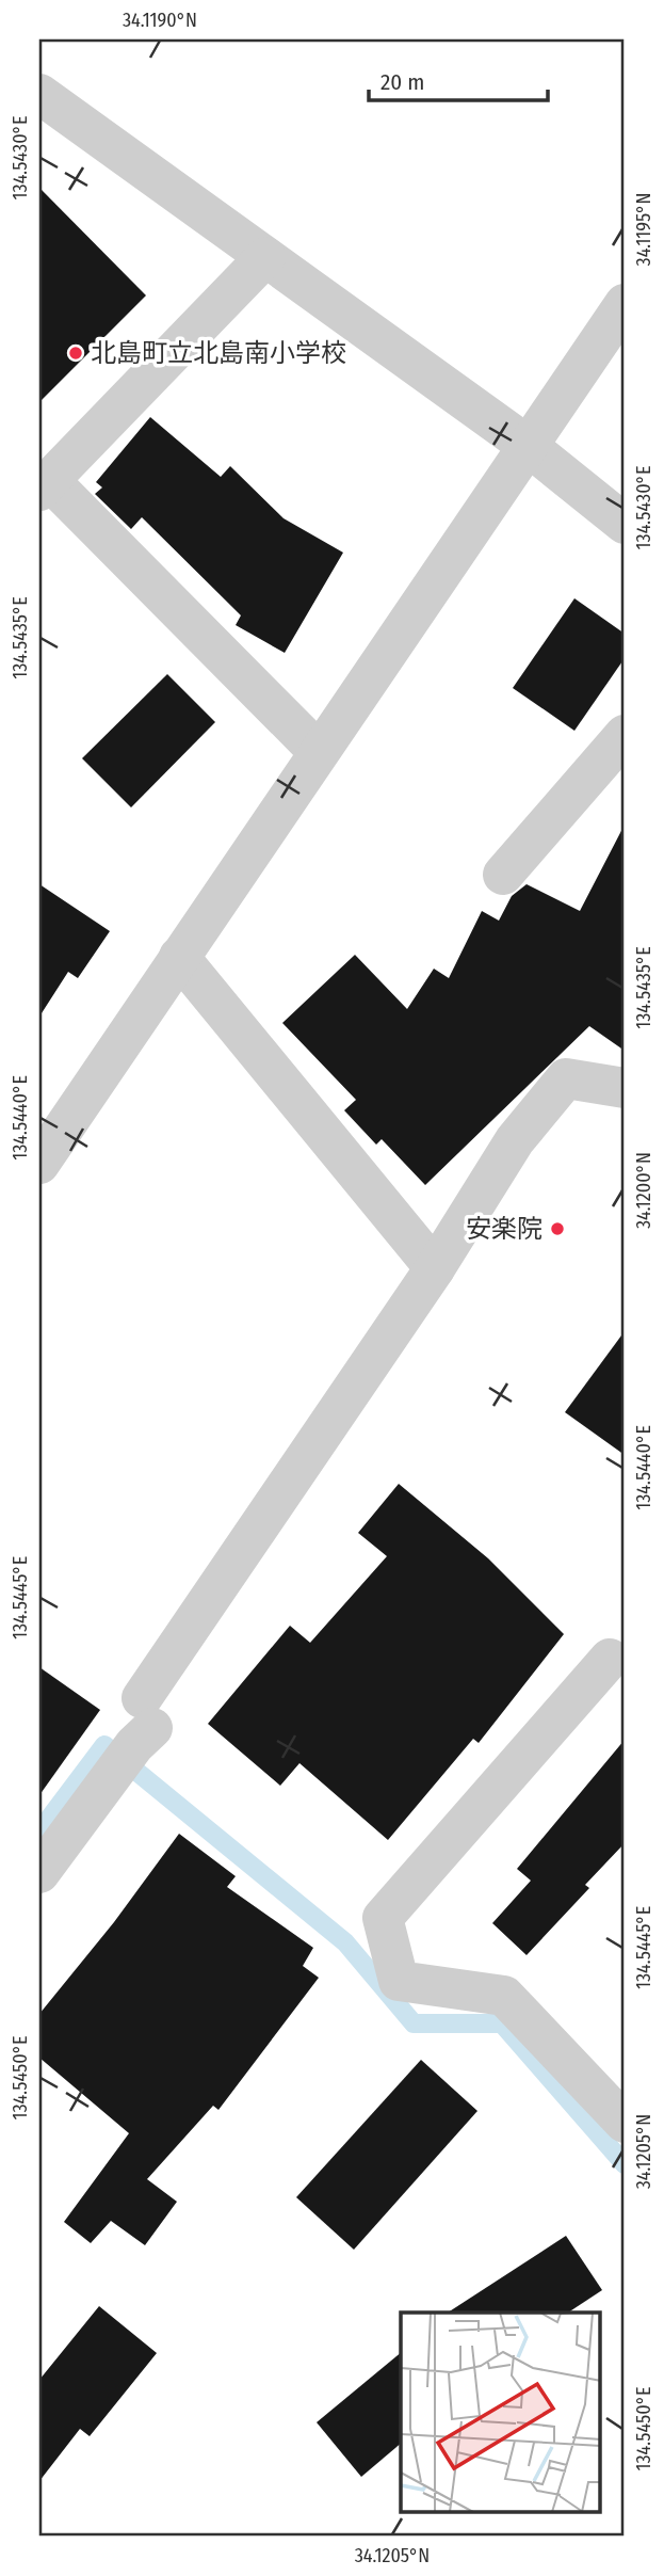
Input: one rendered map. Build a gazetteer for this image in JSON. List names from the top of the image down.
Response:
{
  "places": ["北島町立北島南小学校", "安楽院"],
  "scale_bar": "20 m",
  "coordinates": [
    "34.1190°N",
    "134.5430°E",
    "34.1195°N",
    "134.5435°E",
    "134.5440°E",
    "34.1200°N",
    "134.5445°E",
    "134.5450°E",
    "34.1205°N"
  ]
}
